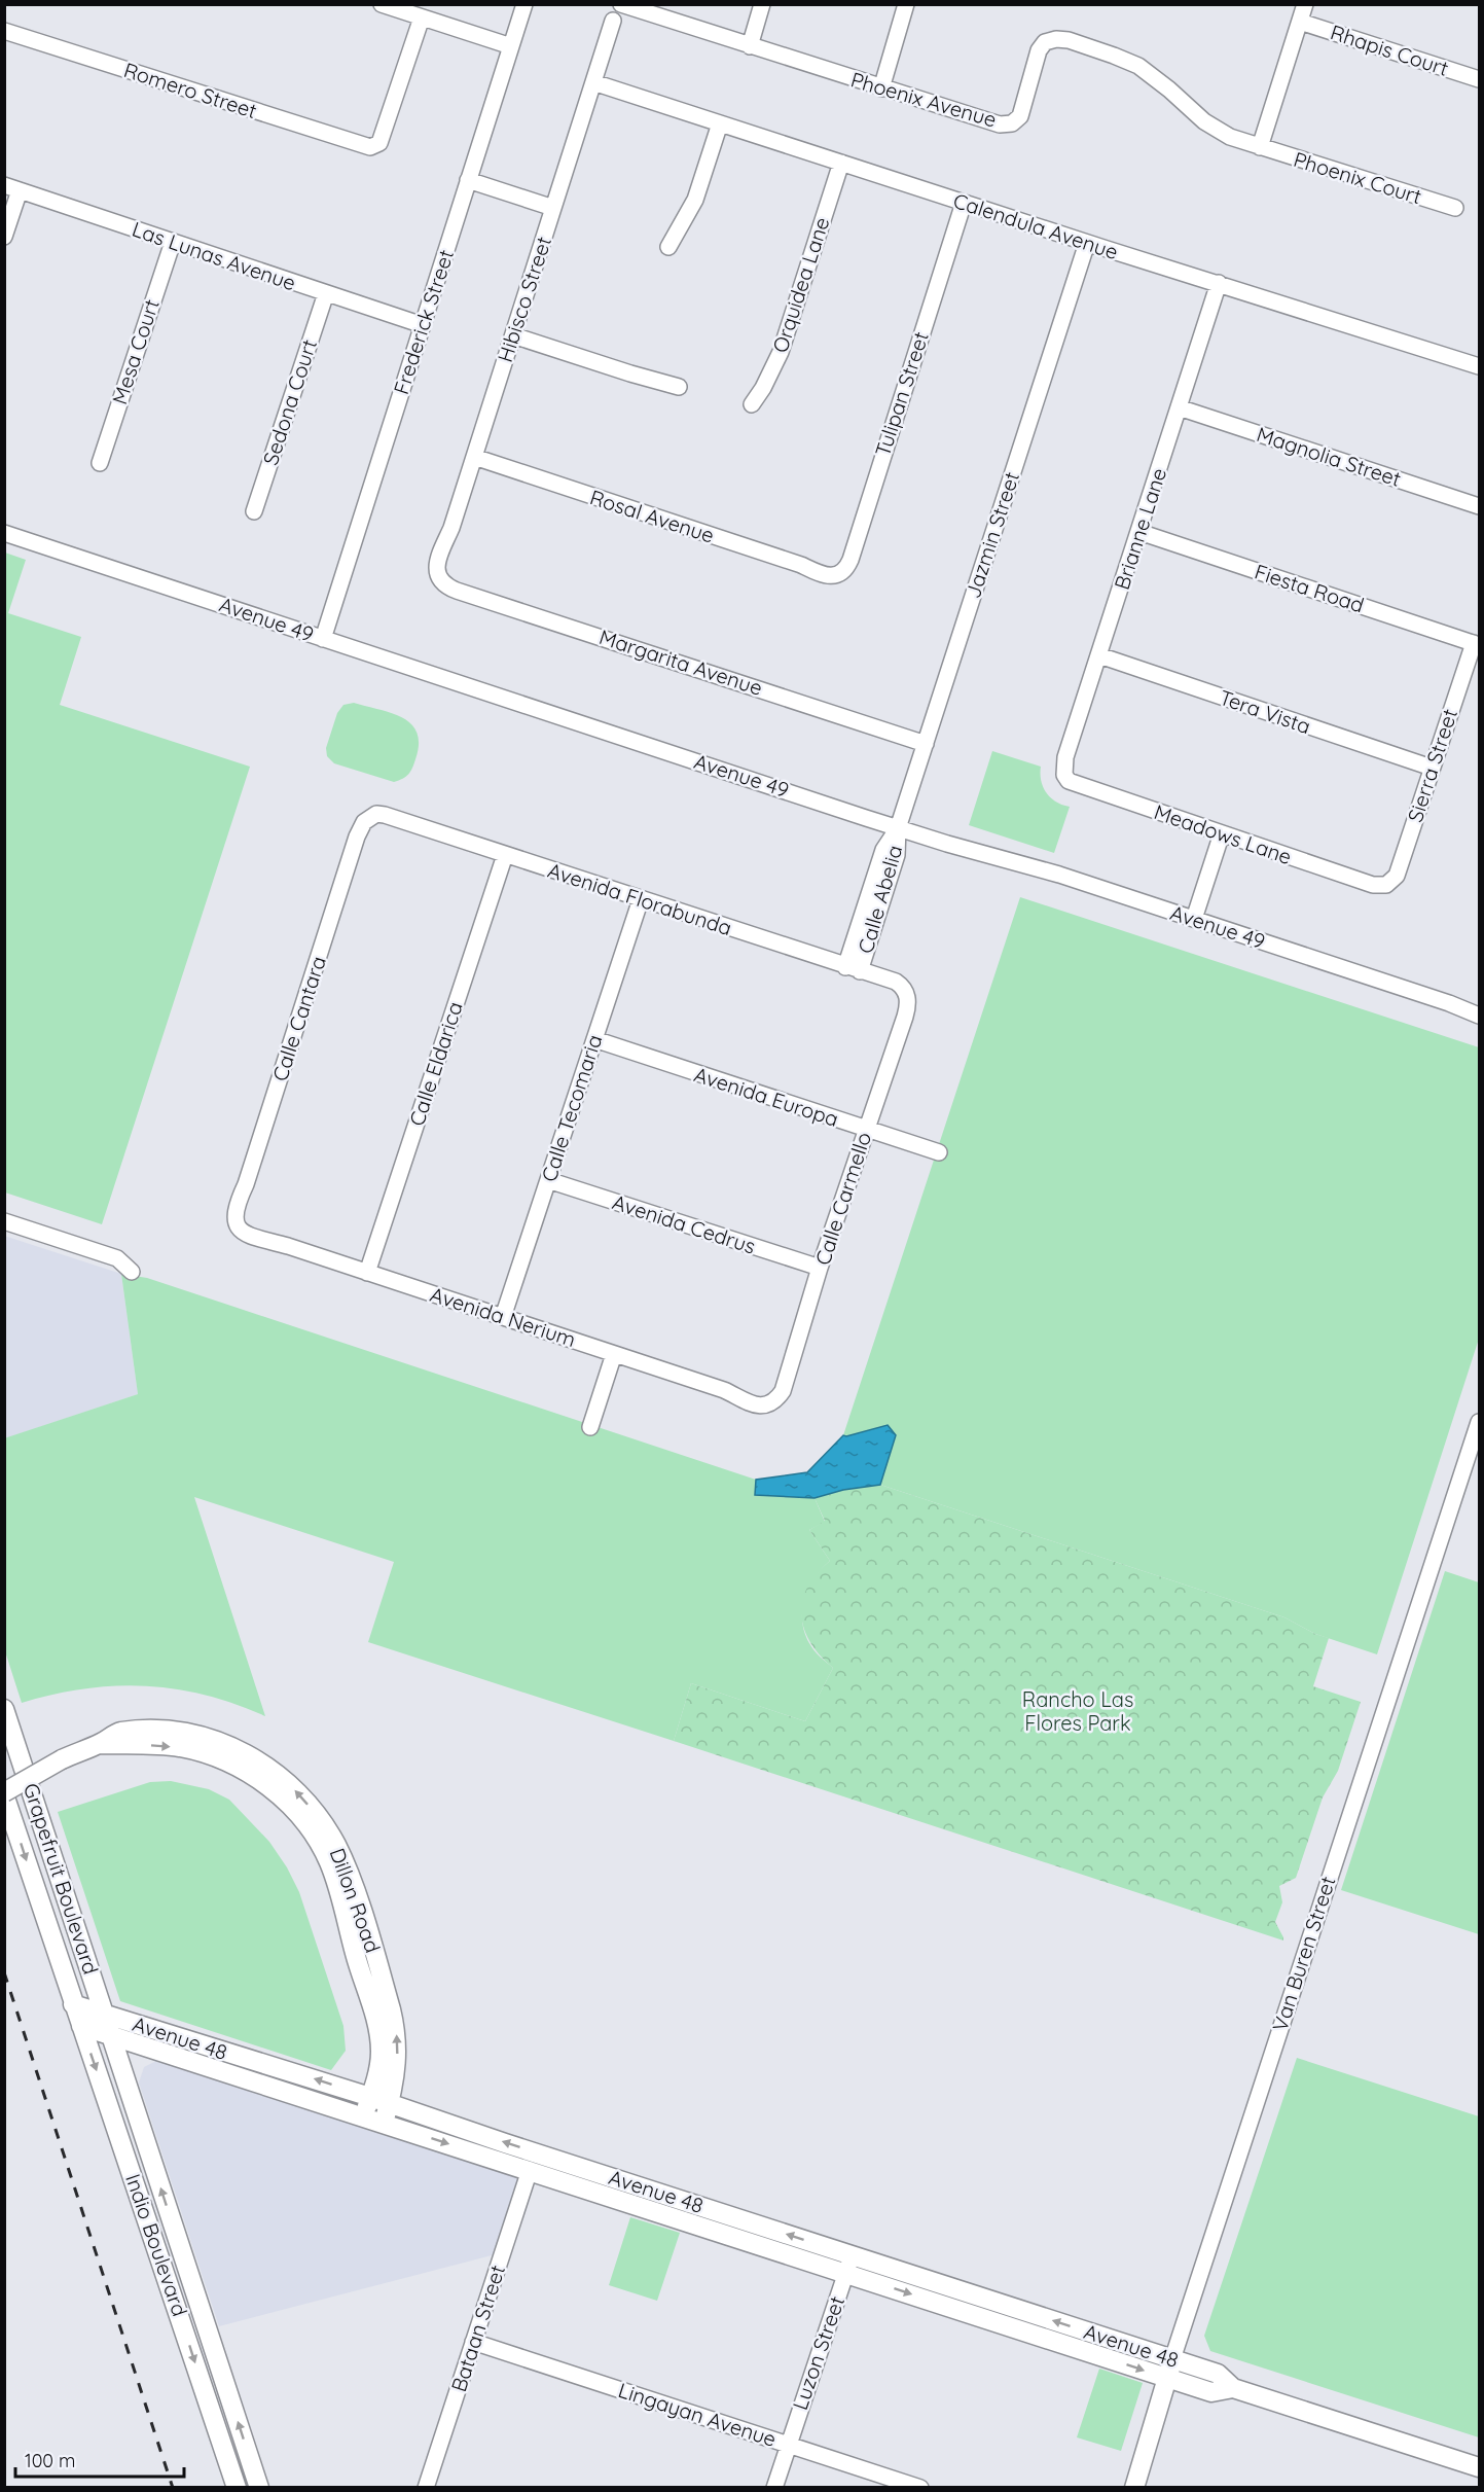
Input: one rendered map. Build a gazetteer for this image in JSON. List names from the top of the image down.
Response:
{
  "streets": {
    "main road": [
      "Grapefruit Boulevard",
      "Dillon Road",
      "Van Buren Street",
      "Avenue 48",
      "Indio Boulevard"
    ],
    "street": [
      "Rhapis Court",
      "Romero Street",
      "Phoenix Avenue",
      "Phoenix Court",
      "Calendula Avenue",
      "Las Lunas Avenue",
      "Orquidea Lane",
      "Hibisco Street",
      "Frederick Street",
      "Mesa Court",
      "Tulipan Street",
      "Sedona Court",
      "Magnolia Street",
      "Rosal Avenue",
      "Brianne Lane",
      "Jazmin Street",
      "Fiesta Road",
      "Avenue 49",
      "Margarita Avenue",
      "Tera Vista",
      "Sierra Street",
      "Meadows Lane",
      "Avenida Florabunda",
      "Calle Abelia",
      "Calle Cantara",
      "Calle Eldarica",
      "Avenida Europa",
      "Calle Tecomaria",
      "Calle Carmello",
      "Avenida Cedrus",
      "Avenida Nerium",
      "Bataan Street",
      "Luzon Street",
      "Lingayan Avenue"
    ]
  },
  "crossings": [
    ["Phoenix Avenue", "Phoenix Court"],
    ["Calendula Avenue", "Orquidea Lane"],
    ["Calendula Avenue", "Hibisco Street"],
    ["Calendula Avenue", "Tulipan Street"],
    ["Calendula Avenue", "Brianne Lane"],
    ["Calendula Avenue", "Jazmin Street"],
    ["Las Lunas Avenue", "Frederick Street"],
    ["Las Lunas Avenue", "Mesa Court"],
    ["Las Lunas Avenue", "Sedona Court"],
    ["Hibisco Street", "Rosal Avenue"],
    ["Hibisco Street", "Margarita Avenue"],
    ["Frederick Street", "Avenue 49"],
    ["Tulipan Street", "Rosal Avenue"],
    ["Magnolia Street", "Brianne Lane"],
    ["Brianne Lane", "Fiesta Road"],
    ["Brianne Lane", "Tera Vista"],
    ["Brianne Lane", "Meadows Lane"],
    ["Jazmin Street", "Avenue 49"],
    ["Jazmin Street", "Margarita Avenue"],
    ["Jazmin Street", "Calle Abelia"],
    ["Fiesta Road", "Sierra Street"],
    ["Avenue 49", "Calle Abelia"],
    ["Tera Vista", "Sierra Street"],
    ["Sierra Street", "Meadows Lane"],
    ["Avenida Florabunda", "Calle Abelia"],
    ["Avenida Florabunda", "Calle Cantara"],
    ["Avenida Florabunda", "Calle Eldarica"],
    ["Avenida Florabunda", "Calle Tecomaria"],
    ["Avenida Florabunda", "Calle Carmello"],
    ["Calle Cantara", "Avenida Nerium"],
    ["Calle Eldarica", "Avenida Nerium"],
    ["Avenida Europa", "Calle Tecomaria"],
    ["Avenida Europa", "Calle Carmello"],
    ["Calle Tecomaria", "Avenida Cedrus"],
    ["Calle Tecomaria", "Avenida Nerium"],
    ["Calle Carmello", "Avenida Cedrus"],
    ["Calle Carmello", "Avenida Nerium"],
    ["Grapefruit Boulevard", "Dillon Road"],
    ["Grapefruit Boulevard", "Avenue 48"],
    ["Grapefruit Boulevard", "Indio Boulevard"],
    ["Dillon Road", "Avenue 48"],
    ["Van Buren Street", "Avenue 48"],
    ["Avenue 48", "Indio Boulevard"],
    ["Avenue 48", "Bataan Street"],
    ["Avenue 48", "Luzon Street"],
    ["Bataan Street", "Lingayan Avenue"],
    ["Luzon Street", "Lingayan Avenue"]
  ],
  "parks": ["Rancho Las Flores Park"],
  "scale_bar": "100 m"
}
